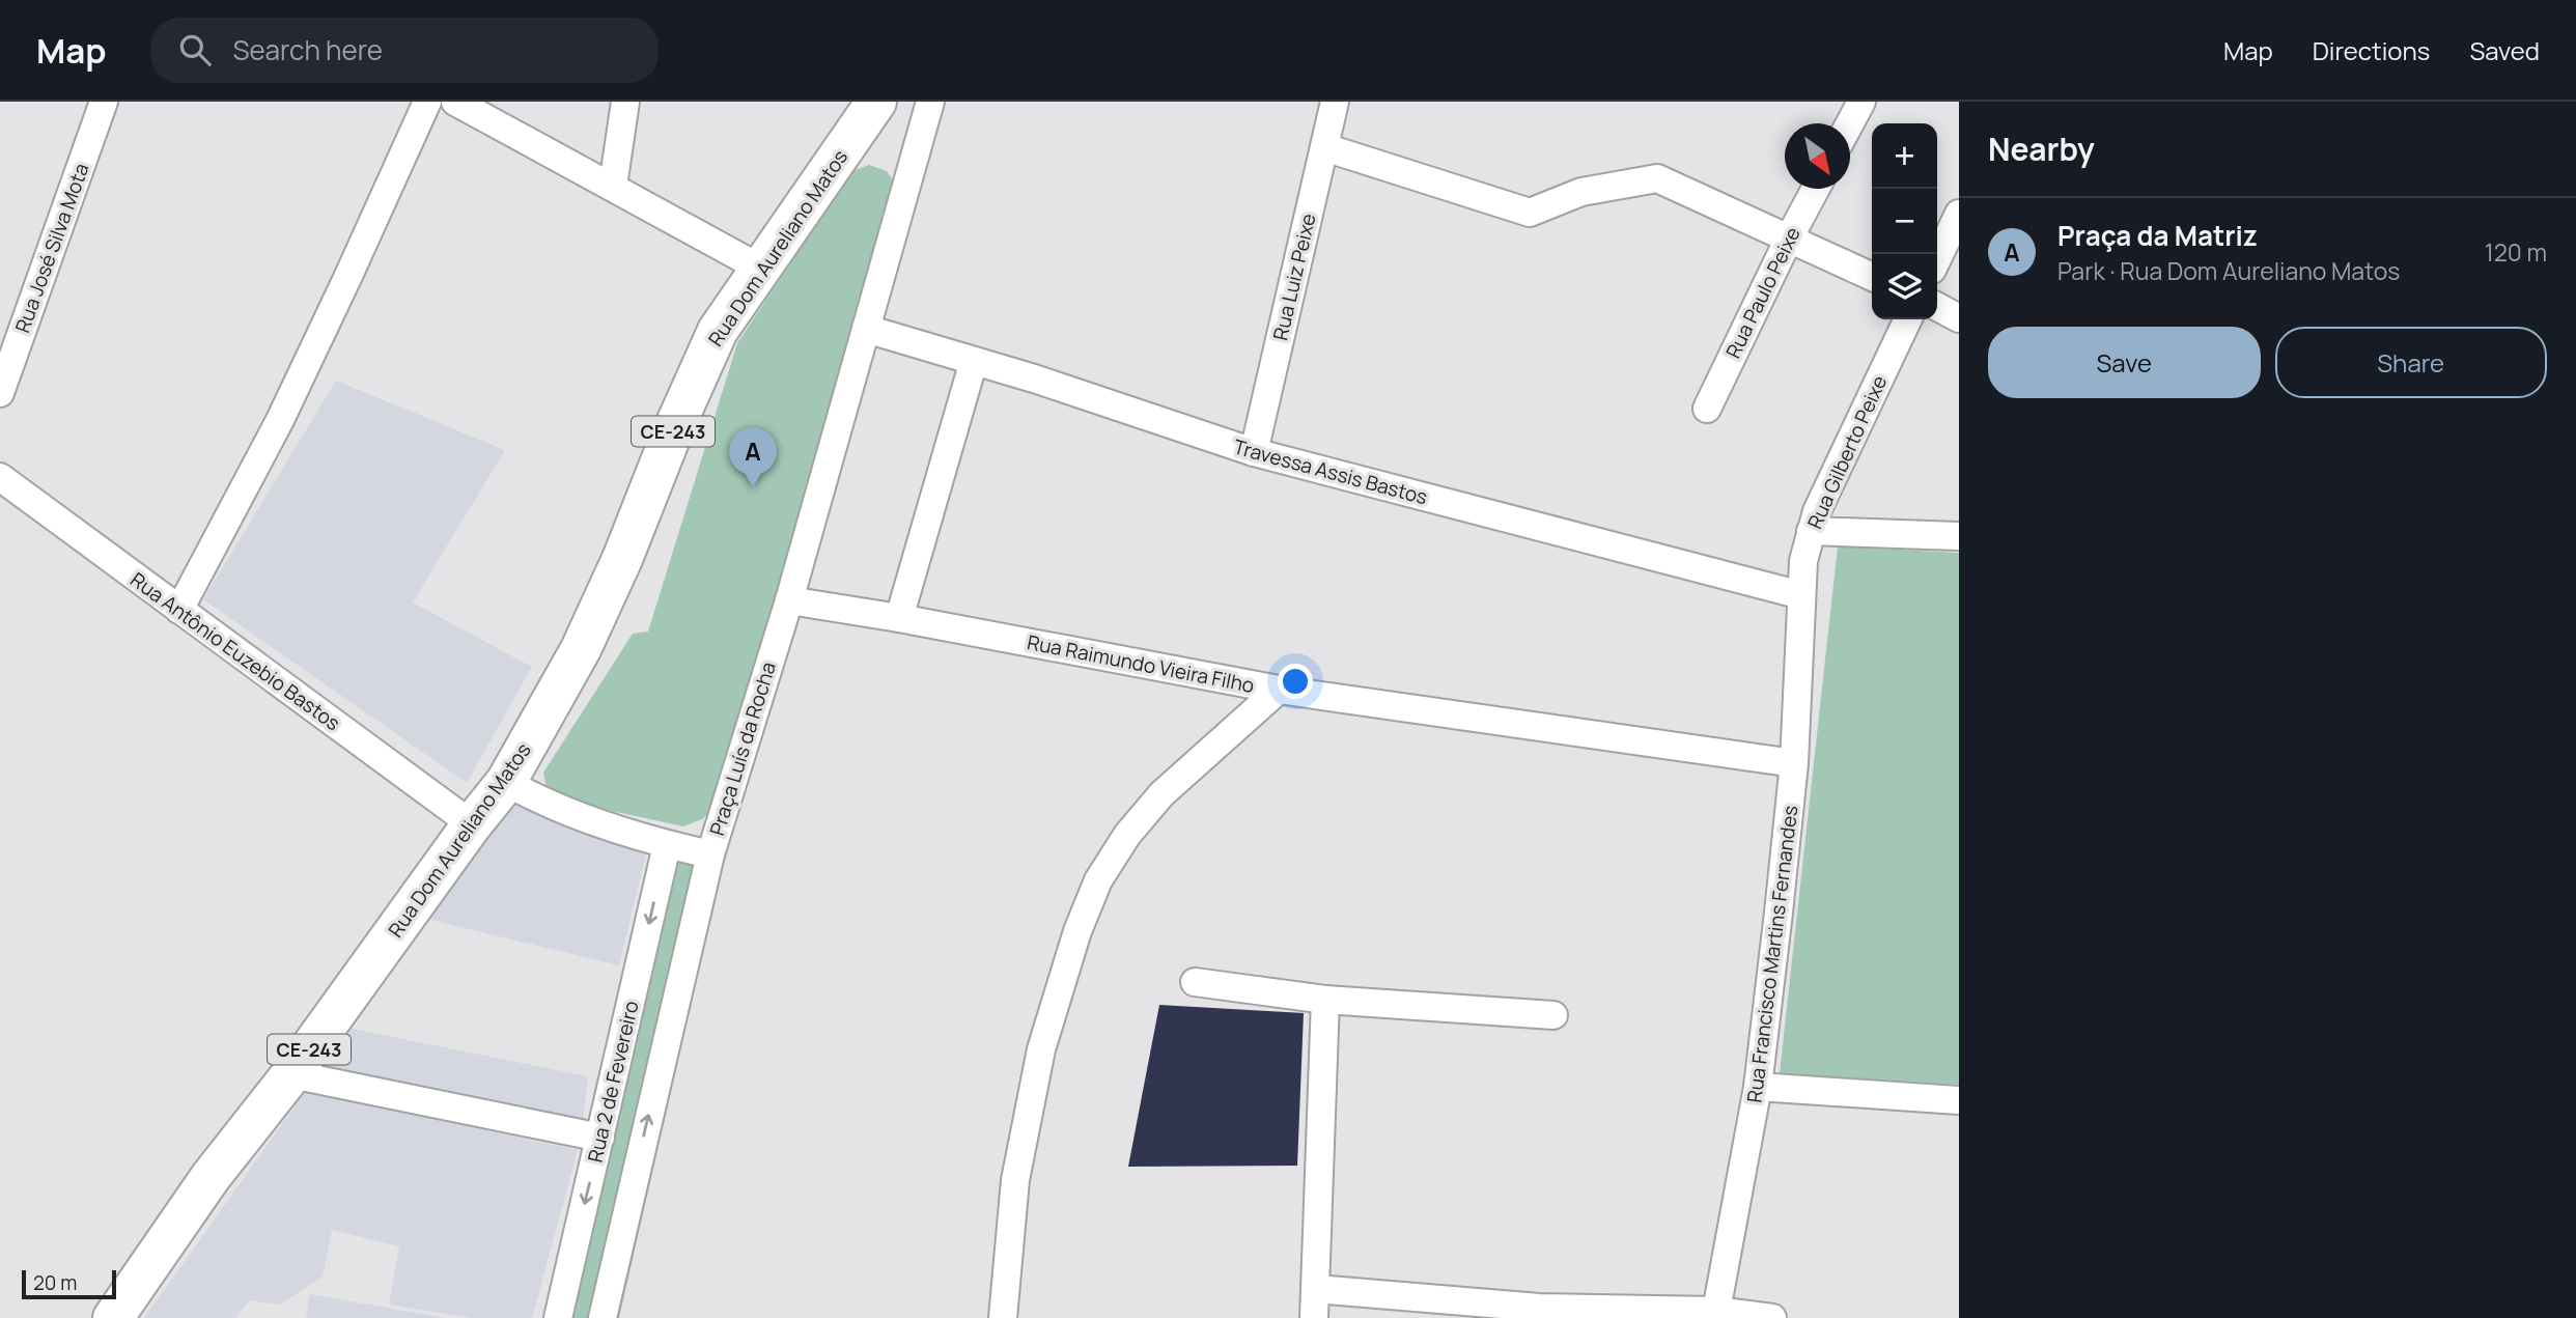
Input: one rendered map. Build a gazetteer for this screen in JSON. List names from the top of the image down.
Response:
{
  "streets": {
    "main road": ["Rua Dom Aureliano Matos", "CE-243"],
    "street": [
      "Rua José Silva Mota",
      "Rua Luiz Peixe",
      "Rua Paulo Peixe",
      "Rua Gilberto Peixe",
      "Travessa Assis Bastos",
      "Rua Antônio Euzebio Bastos",
      "Rua Raimundo Vieira Filho",
      "Praça Luís da Rocha",
      "Rua Francisco Martins Fernandes",
      "Rua 2 de Fevereiro"
    ]
  },
  "crossings": [
    ["Rua Dom Aureliano Matos", "Rua Antônio Euzebio Bastos"],
    ["Rua Dom Aureliano Matos", "Praça Luís da Rocha"],
    ["Rua Luiz Peixe", "Travessa Assis Bastos"],
    ["Rua Gilberto Peixe", "Travessa Assis Bastos"],
    ["Rua Gilberto Peixe", "Rua Francisco Martins Fernandes"],
    ["Travessa Assis Bastos", "Praça Luís da Rocha"],
    ["Travessa Assis Bastos", "Rua Francisco Martins Fernandes"],
    ["Rua Raimundo Vieira Filho", "Praça Luís da Rocha"],
    ["Rua Raimundo Vieira Filho", "Rua Francisco Martins Fernandes"],
    ["Praça Luís da Rocha", "Rua 2 de Fevereiro"]
  ],
  "scale_bar": "20 m",
  "north": "bottom right",
  "page": {
    "header": "Map",
    "search": "Search here",
    "nav": ["Map", "Directions", "Saved"],
    "heading": "Nearby",
    "map_buttons": ["+", "−"],
    "list": [
      {
        "mark": "A",
        "name": "Praça da Matriz",
        "note": "Park · Rua Dom Aureliano Matos",
        "value": "120 m"
      }
    ],
    "buttons": ["Save", "Share"],
    "pins": "A",
    "scale": "20 m"
  }
}
